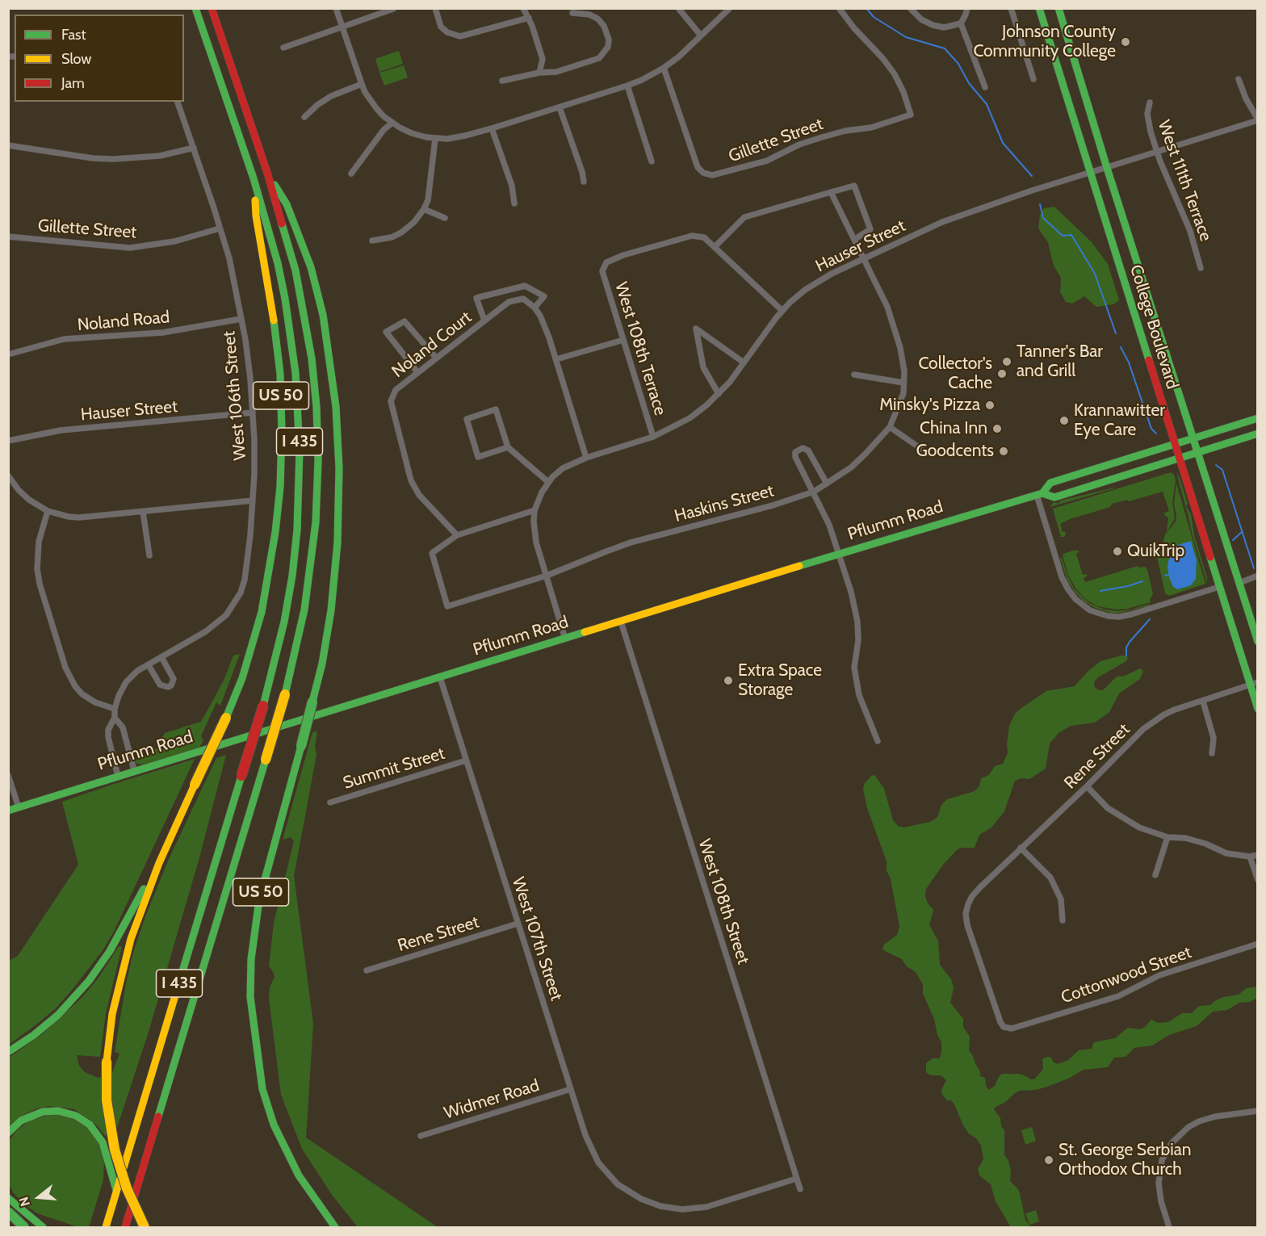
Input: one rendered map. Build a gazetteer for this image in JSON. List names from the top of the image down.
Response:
{
  "streets": {
    "main road": [
      "College Boulevard",
      "US 50",
      "I 435",
      "Pflumm Road"
    ],
    "street": [
      "Gillette Street",
      "West 111th Terrace",
      "Hauser Street",
      "Noland Road",
      "Noland Court",
      "West 108th Terrace",
      "West 106th Street",
      "Haskins Street",
      "Rene Street",
      "Summit Street",
      "West 108th Street",
      "West 107th Street",
      "Cottonwood Street",
      "Widmer Road"
    ]
  },
  "crossings": [
    ["Gillette Street", "West 106th Street"],
    ["West 111th Terrace", "Hauser Street"],
    ["Hauser Street", "College Boulevard"],
    ["Hauser Street", "West 108th Terrace"],
    ["Hauser Street", "West 106th Street"],
    ["Hauser Street", "Haskins Street"],
    ["Noland Road", "West 106th Street"],
    ["College Boulevard", "Pflumm Road"],
    ["College Boulevard", "Rene Street"],
    ["Noland Court", "Haskins Street"],
    ["West 106th Street", "Pflumm Road"],
    ["US 50", "I 435"],
    ["Pflumm Road", "West 108th Street"],
    ["Pflumm Road", "West 107th Street"],
    ["Rene Street", "West 107th Street"],
    ["Rene Street", "Cottonwood Street"],
    ["Summit Street", "West 107th Street"],
    ["West 108th Street", "West 107th Street"],
    ["West 107th Street", "Widmer Road"]
  ],
  "places": [
    "Johnson County Community College",
    "Tanner's Bar and Grill",
    "Collector's Cache",
    "Minsky's Pizza",
    "Krannawitter Eye Care",
    "China Inn",
    "Goodcents",
    "QuikTrip",
    "Extra Space Storage",
    "St. George Serbian Orthodox Church"
  ],
  "legend": ["Fast", "Slow", "Jam"],
  "north": "left"
}
